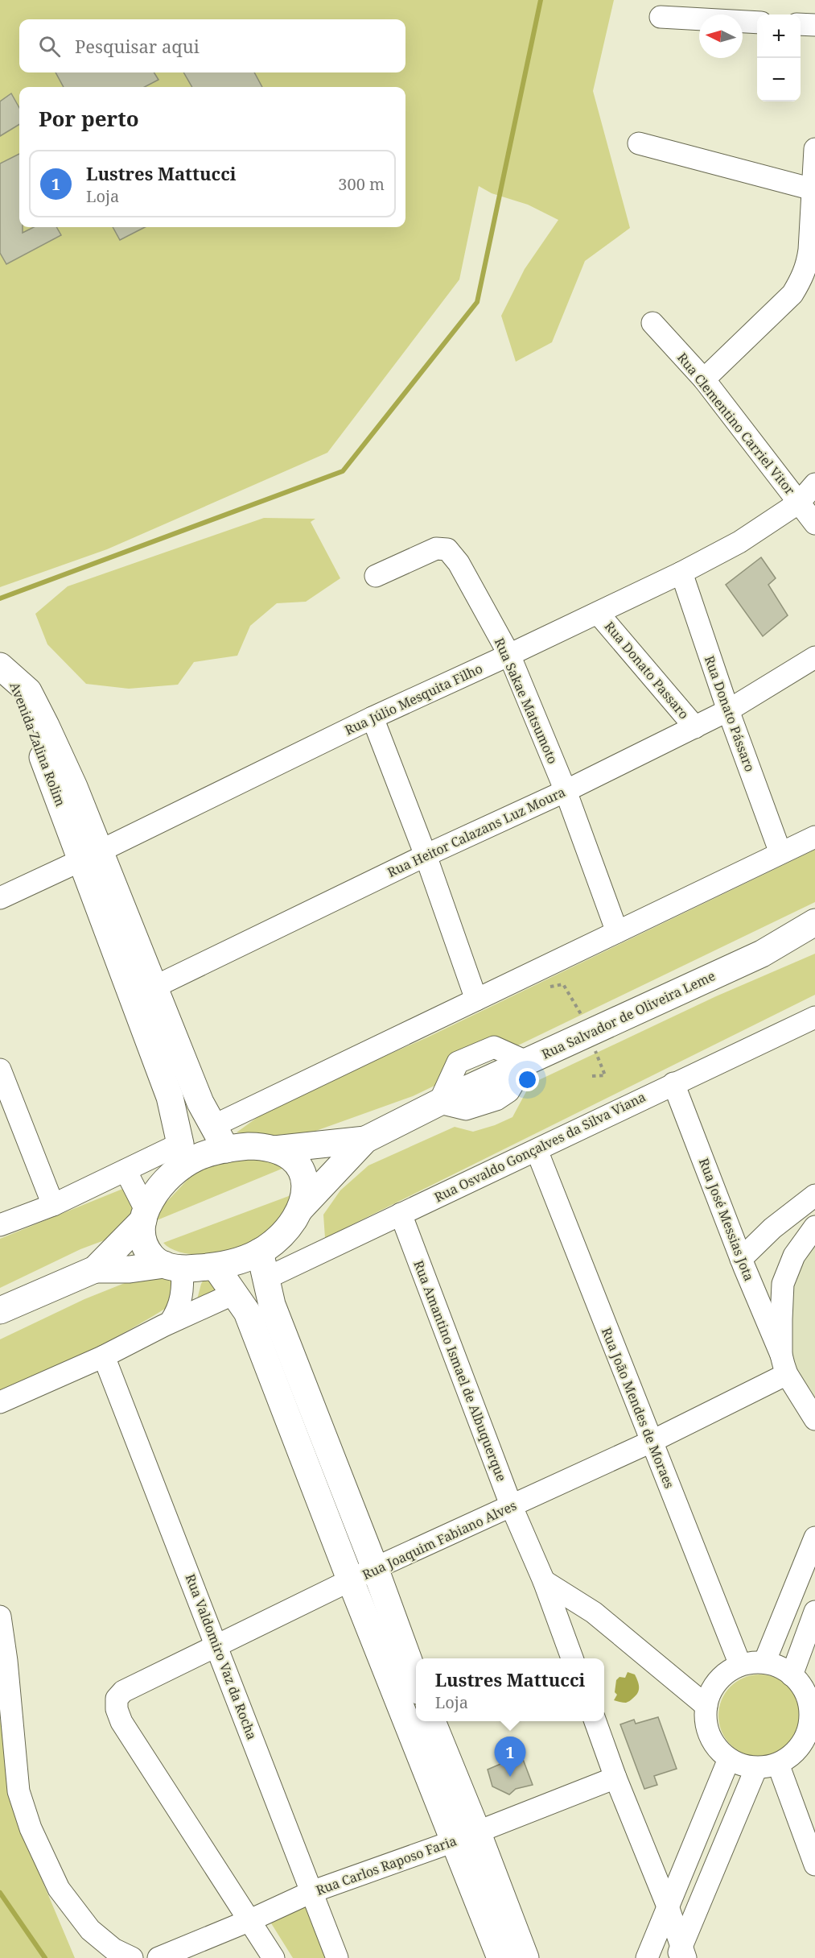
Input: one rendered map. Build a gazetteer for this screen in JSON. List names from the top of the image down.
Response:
{
  "streets": {
    "main road": ["Avenida Zalina Rolim", "Rua Salvador de Oliveira Leme"],
    "street": [
      "Rua Clementino Carriel Vitor",
      "Rua Donato Passaro",
      "Rua Júlio Mesquita Filho",
      "Rua Sakae Matsumoto",
      "Rua Donato Pássaro",
      "Rua Heitor Calazans Luz Moura",
      "Rua Osvaldo Gonçalves da Silva Viana",
      "Rua José Messias Jota",
      "Rua Amantino Ismael de Albuquerque",
      "Rua João Mendes de Moraes",
      "Rua Joaquim Fabiano Alves",
      "Rua Valdomiro Vaz da Rocha",
      "Rua Carlos Raposo Faria"
    ]
  },
  "crossings": [
    ["Rua Clementino Carriel Vitor", "Rua Júlio Mesquita Filho"],
    ["Rua Donato Passaro", "Rua Júlio Mesquita Filho"],
    ["Rua Donato Passaro", "Rua Heitor Calazans Luz Moura"],
    ["Rua Júlio Mesquita Filho", "Rua Sakae Matsumoto"],
    ["Rua Júlio Mesquita Filho", "Rua Donato Pássaro"],
    ["Rua Júlio Mesquita Filho", "Avenida Zalina Rolim"],
    ["Rua Sakae Matsumoto", "Rua Heitor Calazans Luz Moura"],
    ["Rua Donato Pássaro", "Rua Heitor Calazans Luz Moura"],
    ["Avenida Zalina Rolim", "Rua Heitor Calazans Luz Moura"],
    ["Rua Osvaldo Gonçalves da Silva Viana", "Rua José Messias Jota"],
    ["Rua Osvaldo Gonçalves da Silva Viana", "Rua Amantino Ismael de Albuquerque"],
    ["Rua Osvaldo Gonçalves da Silva Viana", "Rua João Mendes de Moraes"],
    ["Rua José Messias Jota", "Rua Joaquim Fabiano Alves"],
    ["Rua Amantino Ismael de Albuquerque", "Rua Joaquim Fabiano Alves"],
    ["Rua João Mendes de Moraes", "Rua Joaquim Fabiano Alves"],
    ["Rua Joaquim Fabiano Alves", "Rua Valdomiro Vaz da Rocha"],
    ["Rua Joaquim Fabiano Alves", "Rua Carlos Raposo Faria"],
    ["Rua Valdomiro Vaz da Rocha", "Rua Carlos Raposo Faria"]
  ],
  "north": "left",
  "page": {
    "map_buttons": ["+", "−"],
    "search": "Pesquisar aqui",
    "heading": "Por perto",
    "list": [
      {
        "mark": "1",
        "name": "Lustres Mattucci",
        "note": "Loja",
        "value": "300 m"
      }
    ],
    "popup": ["Lustres Mattucci", "Loja"],
    "pins": "1"
  }
}
